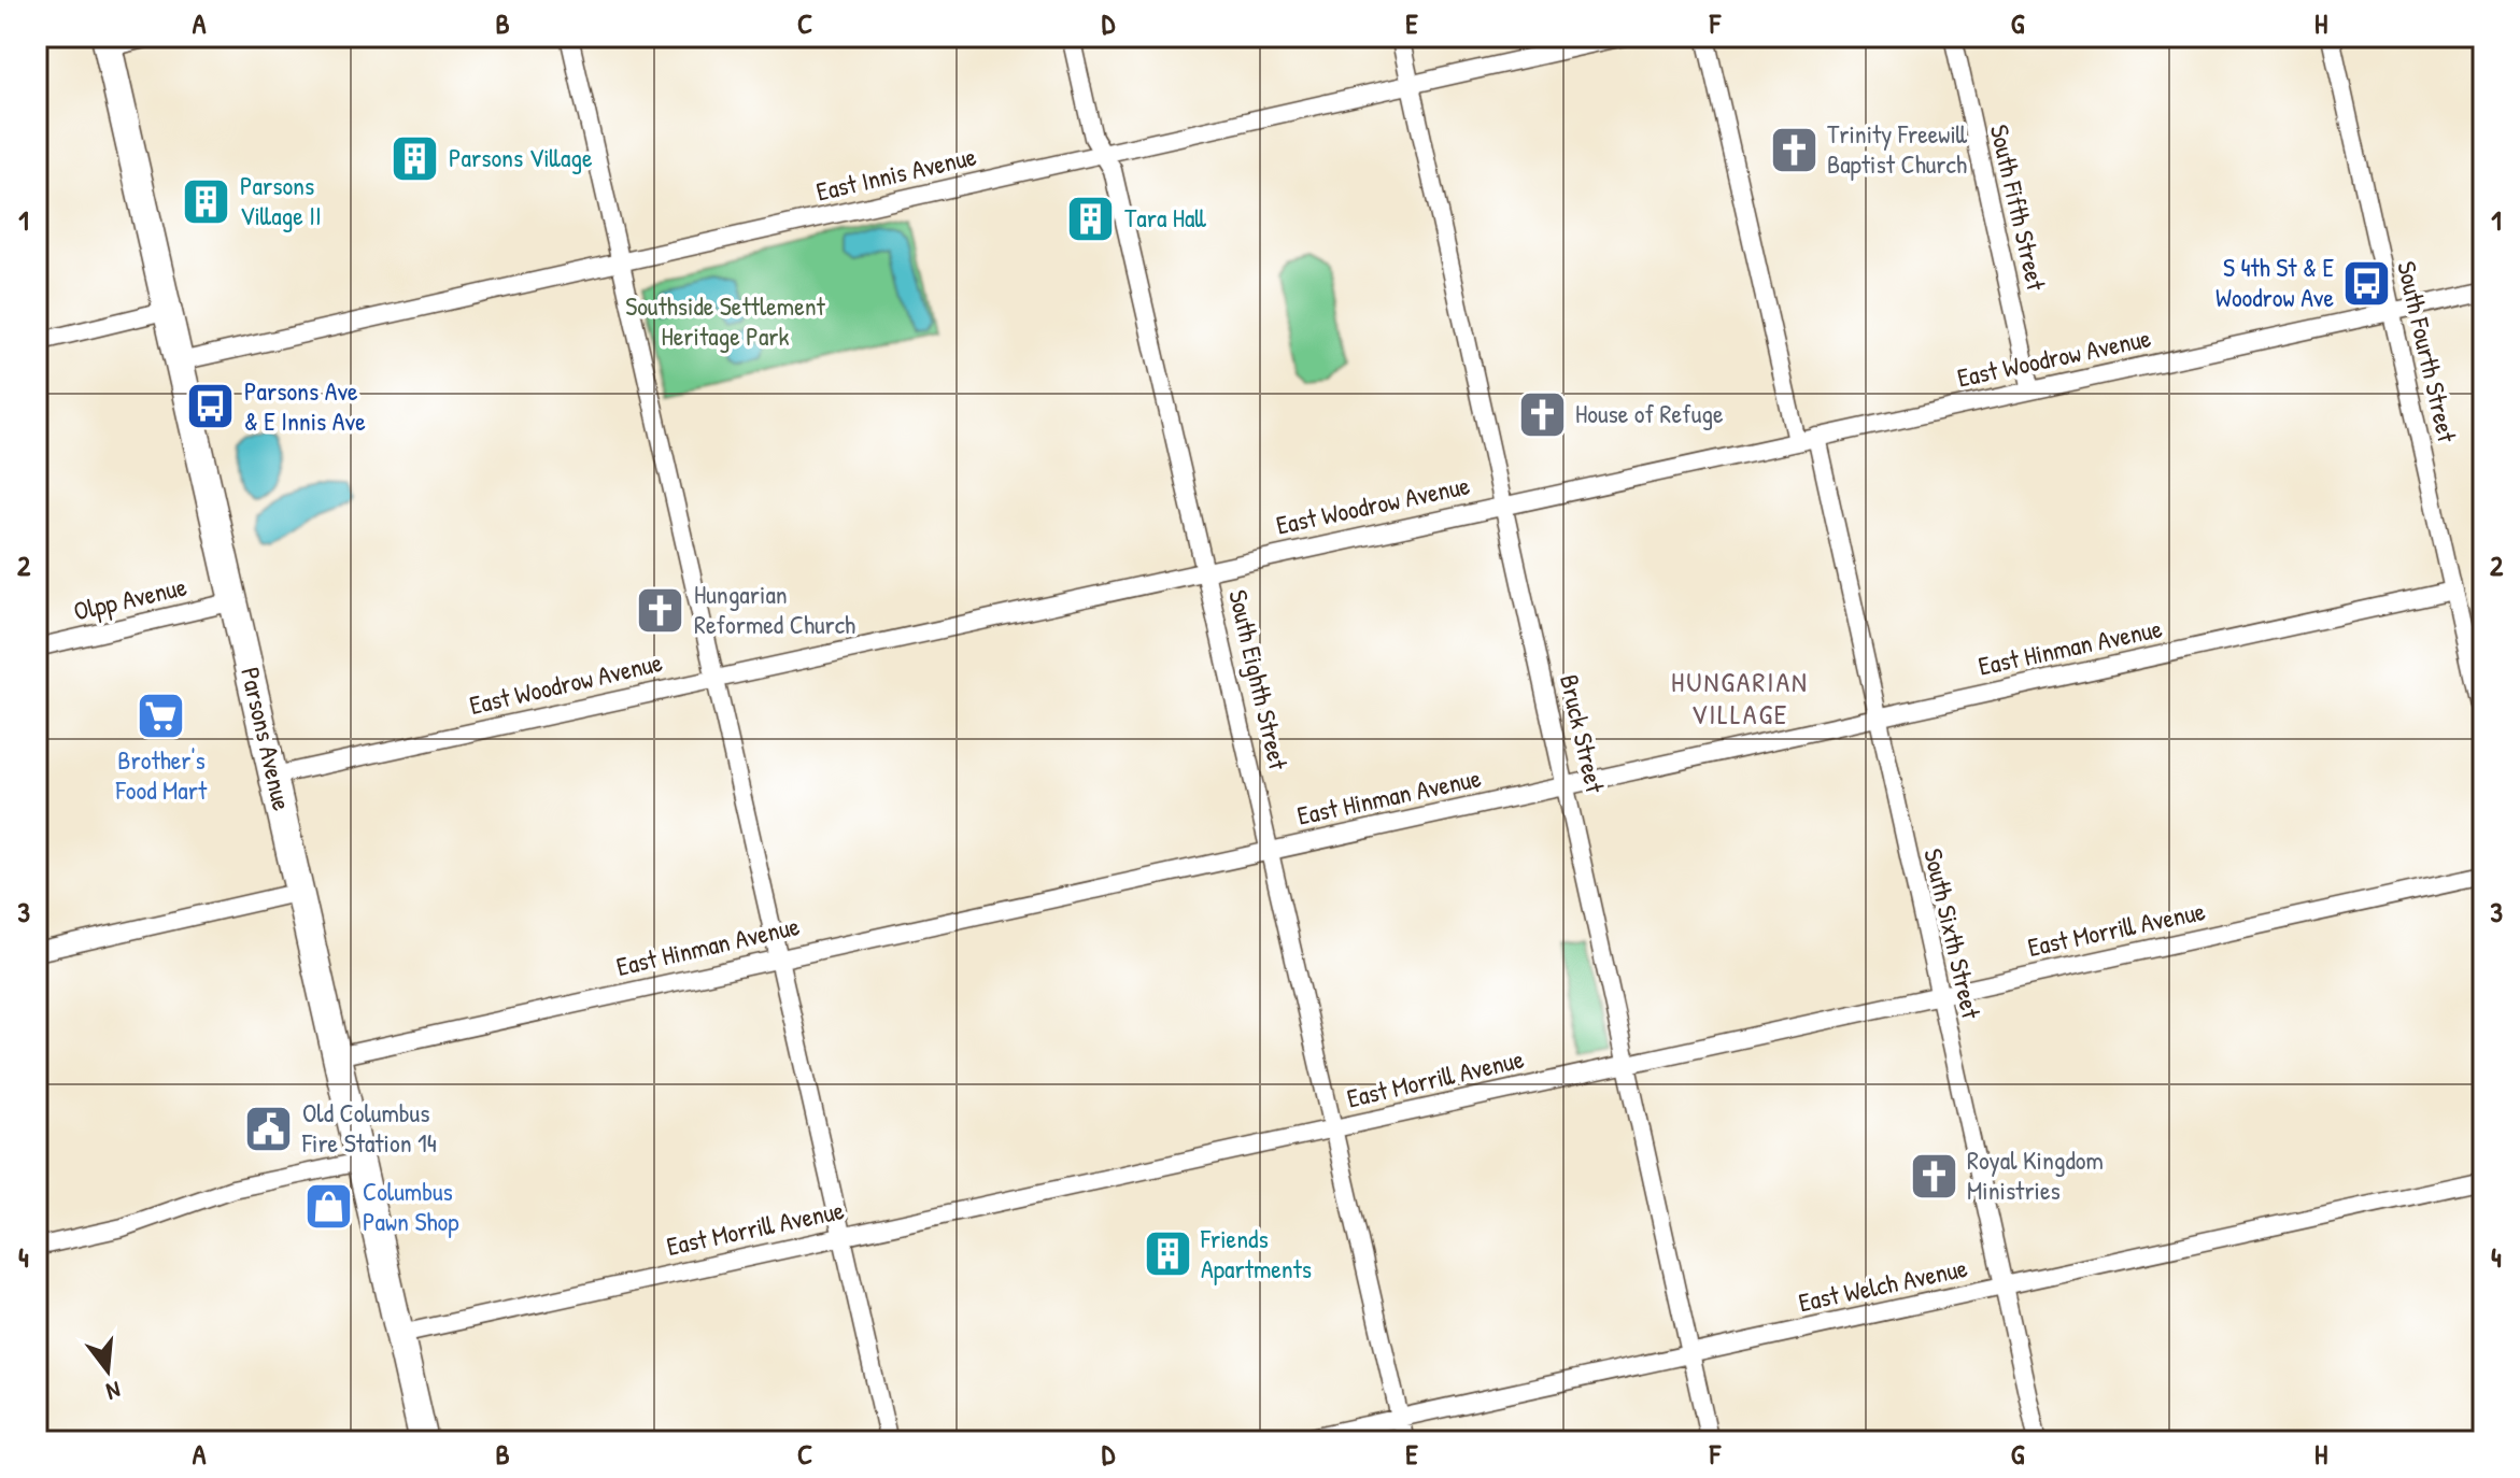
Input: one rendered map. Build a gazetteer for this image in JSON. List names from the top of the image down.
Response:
{
  "streets": {
    "main road": ["Parsons Avenue"],
    "street": [
      "East Innis Avenue",
      "South Fifth Street",
      "South Fourth Street",
      "East Woodrow Avenue",
      "Olpp Avenue",
      "East Hinman Avenue",
      "South Eighth Street",
      "Bruck Street",
      "East Morrill Avenue",
      "South Sixth Street",
      "East Welch Avenue"
    ]
  },
  "crossings": [
    ["East Innis Avenue", "South Eighth Street"],
    ["East Innis Avenue", "Bruck Street"],
    ["East Innis Avenue", "Parsons Avenue"],
    ["South Fifth Street", "East Woodrow Avenue"],
    ["South Fourth Street", "East Woodrow Avenue"],
    ["South Fourth Street", "East Hinman Avenue"],
    ["East Woodrow Avenue", "South Eighth Street"],
    ["East Woodrow Avenue", "Bruck Street"],
    ["East Woodrow Avenue", "Parsons Avenue"],
    ["East Woodrow Avenue", "South Sixth Street"],
    ["Olpp Avenue", "Parsons Avenue"],
    ["East Hinman Avenue", "South Eighth Street"],
    ["East Hinman Avenue", "Bruck Street"],
    ["East Hinman Avenue", "Parsons Avenue"],
    ["East Hinman Avenue", "South Sixth Street"],
    ["South Eighth Street", "East Morrill Avenue"],
    ["South Eighth Street", "East Welch Avenue"],
    ["Bruck Street", "East Morrill Avenue"],
    ["Bruck Street", "East Welch Avenue"],
    ["Parsons Avenue", "East Morrill Avenue"],
    ["East Morrill Avenue", "South Sixth Street"],
    ["South Sixth Street", "East Welch Avenue"]
  ],
  "districts": ["HUNGARIAN VILLAGE"],
  "parks": ["Southside Settlement Heritage Park"],
  "places": {
    "church": [
      "Trinity Freewill Baptist Church",
      "House of Refuge",
      "Hungarian Reformed Church",
      "Royal Kingdom Ministries"
    ],
    "building": [
      "Parsons Village",
      "Parsons Village II",
      "Tara Hall",
      "Friends Apartments"
    ],
    "bus stop": ["S 4th St & E Woodrow Ave", "Parsons Ave & E Innis Ave"],
    "supermarket": ["Brother's Food Mart"],
    "public building": ["Old Columbus Fire Station 14"],
    "shop": ["Columbus Pawn Shop"]
  },
  "north": "bottom",
  "grid": {
    "columns": [
      "A",
      "B",
      "C",
      "D",
      "E",
      "F",
      "G",
      "H"
    ],
    "rows": [
      "1",
      "2",
      "3",
      "4"
    ]
  }
}
